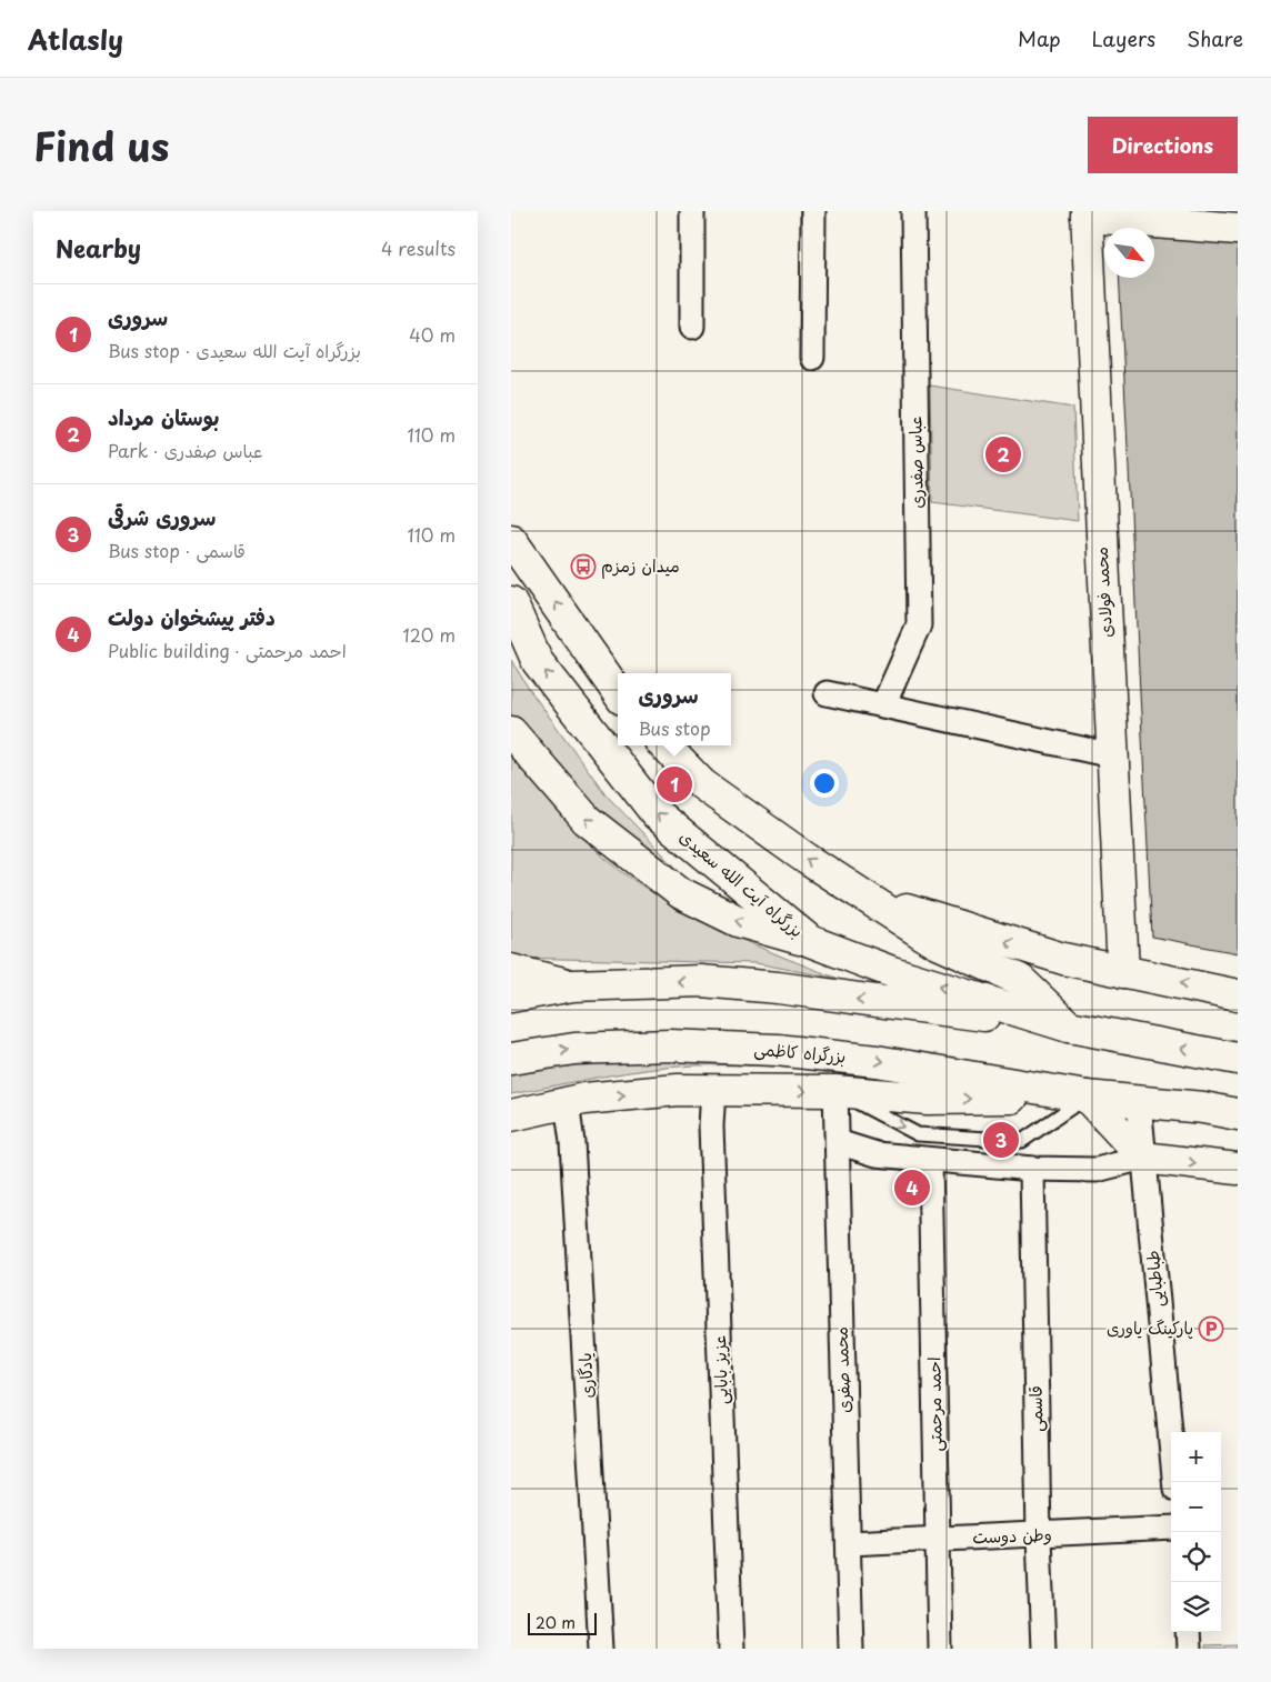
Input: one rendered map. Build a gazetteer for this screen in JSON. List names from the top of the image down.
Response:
{
  "streets": {
    "main road": ["محمد فولادی", "بزرگراه آیت الله سعیدی", "بزرگراه کاظمی"],
    "street": [
      "عباس صفدری",
      "طباطبایی",
      "عزیز بابایی",
      "محمد صفری",
      "یادگاری",
      "احمد مرحمتی",
      "قاسمی",
      "وطن دوست"
    ]
  },
  "crossings": [
    ["محمد صفری", "وطن دوست"],
    ["احمد مرحمتی", "وطن دوست"],
    ["قاسمی", "وطن دوست"]
  ],
  "places": {
    "bus stop": ["میدان زمزم"],
    "parking": ["پارکینگ یاوری"]
  },
  "scale_bar": "20 m",
  "north": "bottom right",
  "page": {
    "header": "Atlasly",
    "nav": ["Map", "Layers", "Share"],
    "title": "Find us",
    "buttons": "Directions",
    "heading": ["Nearby", "4 results"],
    "list": [
      {
        "mark": "1",
        "name": "سروری",
        "note": "Bus stop · بزرگراه آیت الله سعیدی",
        "value": "40 m"
      },
      {
        "mark": "2",
        "name": "بوستان مرداد",
        "note": "Park · عباس صفدری",
        "value": "110 m"
      },
      {
        "mark": "3",
        "name": "سروری شرقی",
        "note": "Bus stop · قاسمی",
        "value": "110 m"
      },
      {
        "mark": "4",
        "name": "دفتر پیشخوان دولت",
        "note": "Public building · احمد مرحمتی",
        "value": "120 m"
      }
    ],
    "pins": [
      "2",
      "1",
      "3",
      "4"
    ],
    "popup": ["سروری", "Bus stop"],
    "map_buttons": ["+", "−"],
    "scale": "20 m"
  }
}
